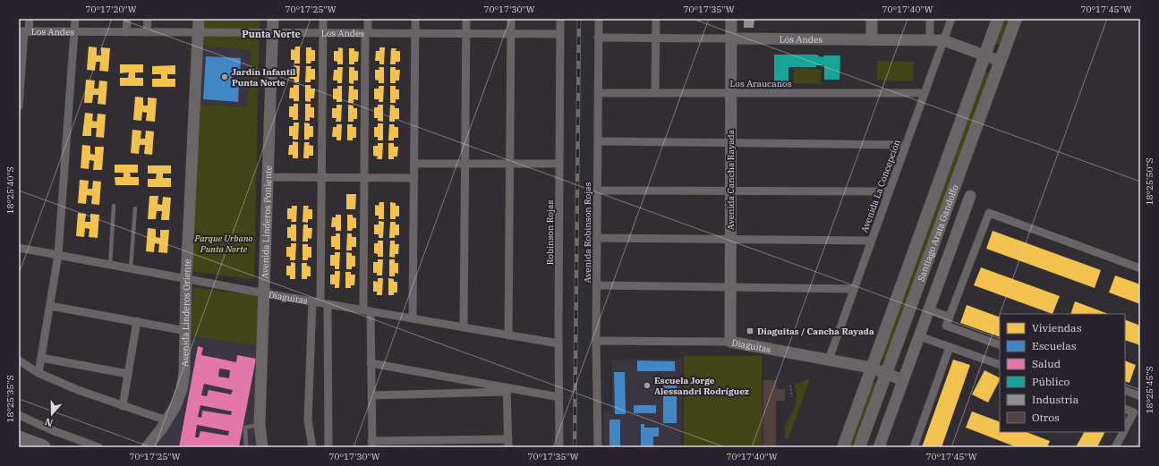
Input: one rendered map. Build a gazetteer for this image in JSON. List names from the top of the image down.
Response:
{
  "streets": {
    "main road": ["Santiago Arata Gandolfo"],
    "street": [
      "Los Andes",
      "Los Araucanos",
      "Avenida Cancha Rayada",
      "Avenida La Concepción",
      "Avenida Linderos Poniente",
      "Robinson Rojas",
      "Avenida Robinson Rojas",
      "Diaguitas",
      "Avenida Linderos Oriente"
    ]
  },
  "crossings": [
    ["Los Andes", "Avenida Cancha Rayada"],
    ["Los Andes", "Avenida La Concepción"],
    ["Los Andes", "Avenida Linderos Poniente"],
    ["Los Andes", "Robinson Rojas"],
    ["Los Andes", "Avenida Robinson Rojas"],
    ["Los Andes", "Santiago Arata Gandolfo"],
    ["Los Andes", "Avenida Linderos Oriente"],
    ["Los Araucanos", "Avenida Cancha Rayada"],
    ["Los Araucanos", "Avenida La Concepción"],
    ["Los Araucanos", "Avenida Robinson Rojas"],
    ["Avenida Cancha Rayada", "Diaguitas"],
    ["Avenida La Concepción", "Diaguitas"],
    ["Avenida Linderos Poniente", "Diaguitas"],
    ["Robinson Rojas", "Diaguitas"],
    ["Avenida Robinson Rojas", "Diaguitas"],
    ["Santiago Arata Gandolfo", "Diaguitas"],
    ["Diaguitas", "Avenida Linderos Oriente"]
  ],
  "districts": ["Punta Norte"],
  "parks": ["Parque Urbano Punta Norte"],
  "places": {
    "other": ["Jardín Infantil Punta Norte", "Escuela Jorge Alessandri Rodríguez"],
    "transit": ["Diaguitas / Cancha Rayada"]
  },
  "legend": [
    "Viviendas",
    "Escuelas",
    "Salud",
    "Público",
    "Industria",
    "Otros"
  ],
  "north": "bottom",
  "coordinates": [
    "70°17'20\"W",
    "70°17'25\"W",
    "70°17'30\"W",
    "70°17'35\"W",
    "70°17'40\"W",
    "70°17'45\"W",
    "18°25'50\"S",
    "18°25'40\"S",
    "18°25'45\"S",
    "18°25'35\"S"
  ]
}
